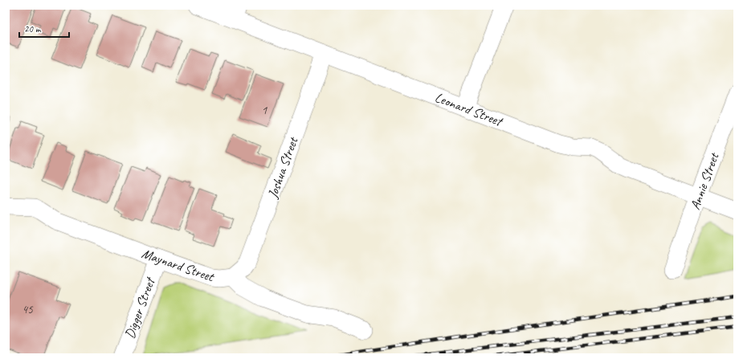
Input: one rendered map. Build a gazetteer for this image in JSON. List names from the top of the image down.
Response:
{
  "streets": {
    "street": [
      "Leonard Street",
      "Joshua Street",
      "Annie Street",
      "Maynard Street",
      "Digger Street"
    ]
  },
  "crossings": [
    ["Leonard Street", "Joshua Street"],
    ["Leonard Street", "Annie Street"],
    ["Joshua Street", "Maynard Street"],
    ["Maynard Street", "Digger Street"]
  ],
  "house_numbers": ["1", "45"],
  "scale_bar": "20 m"
}
